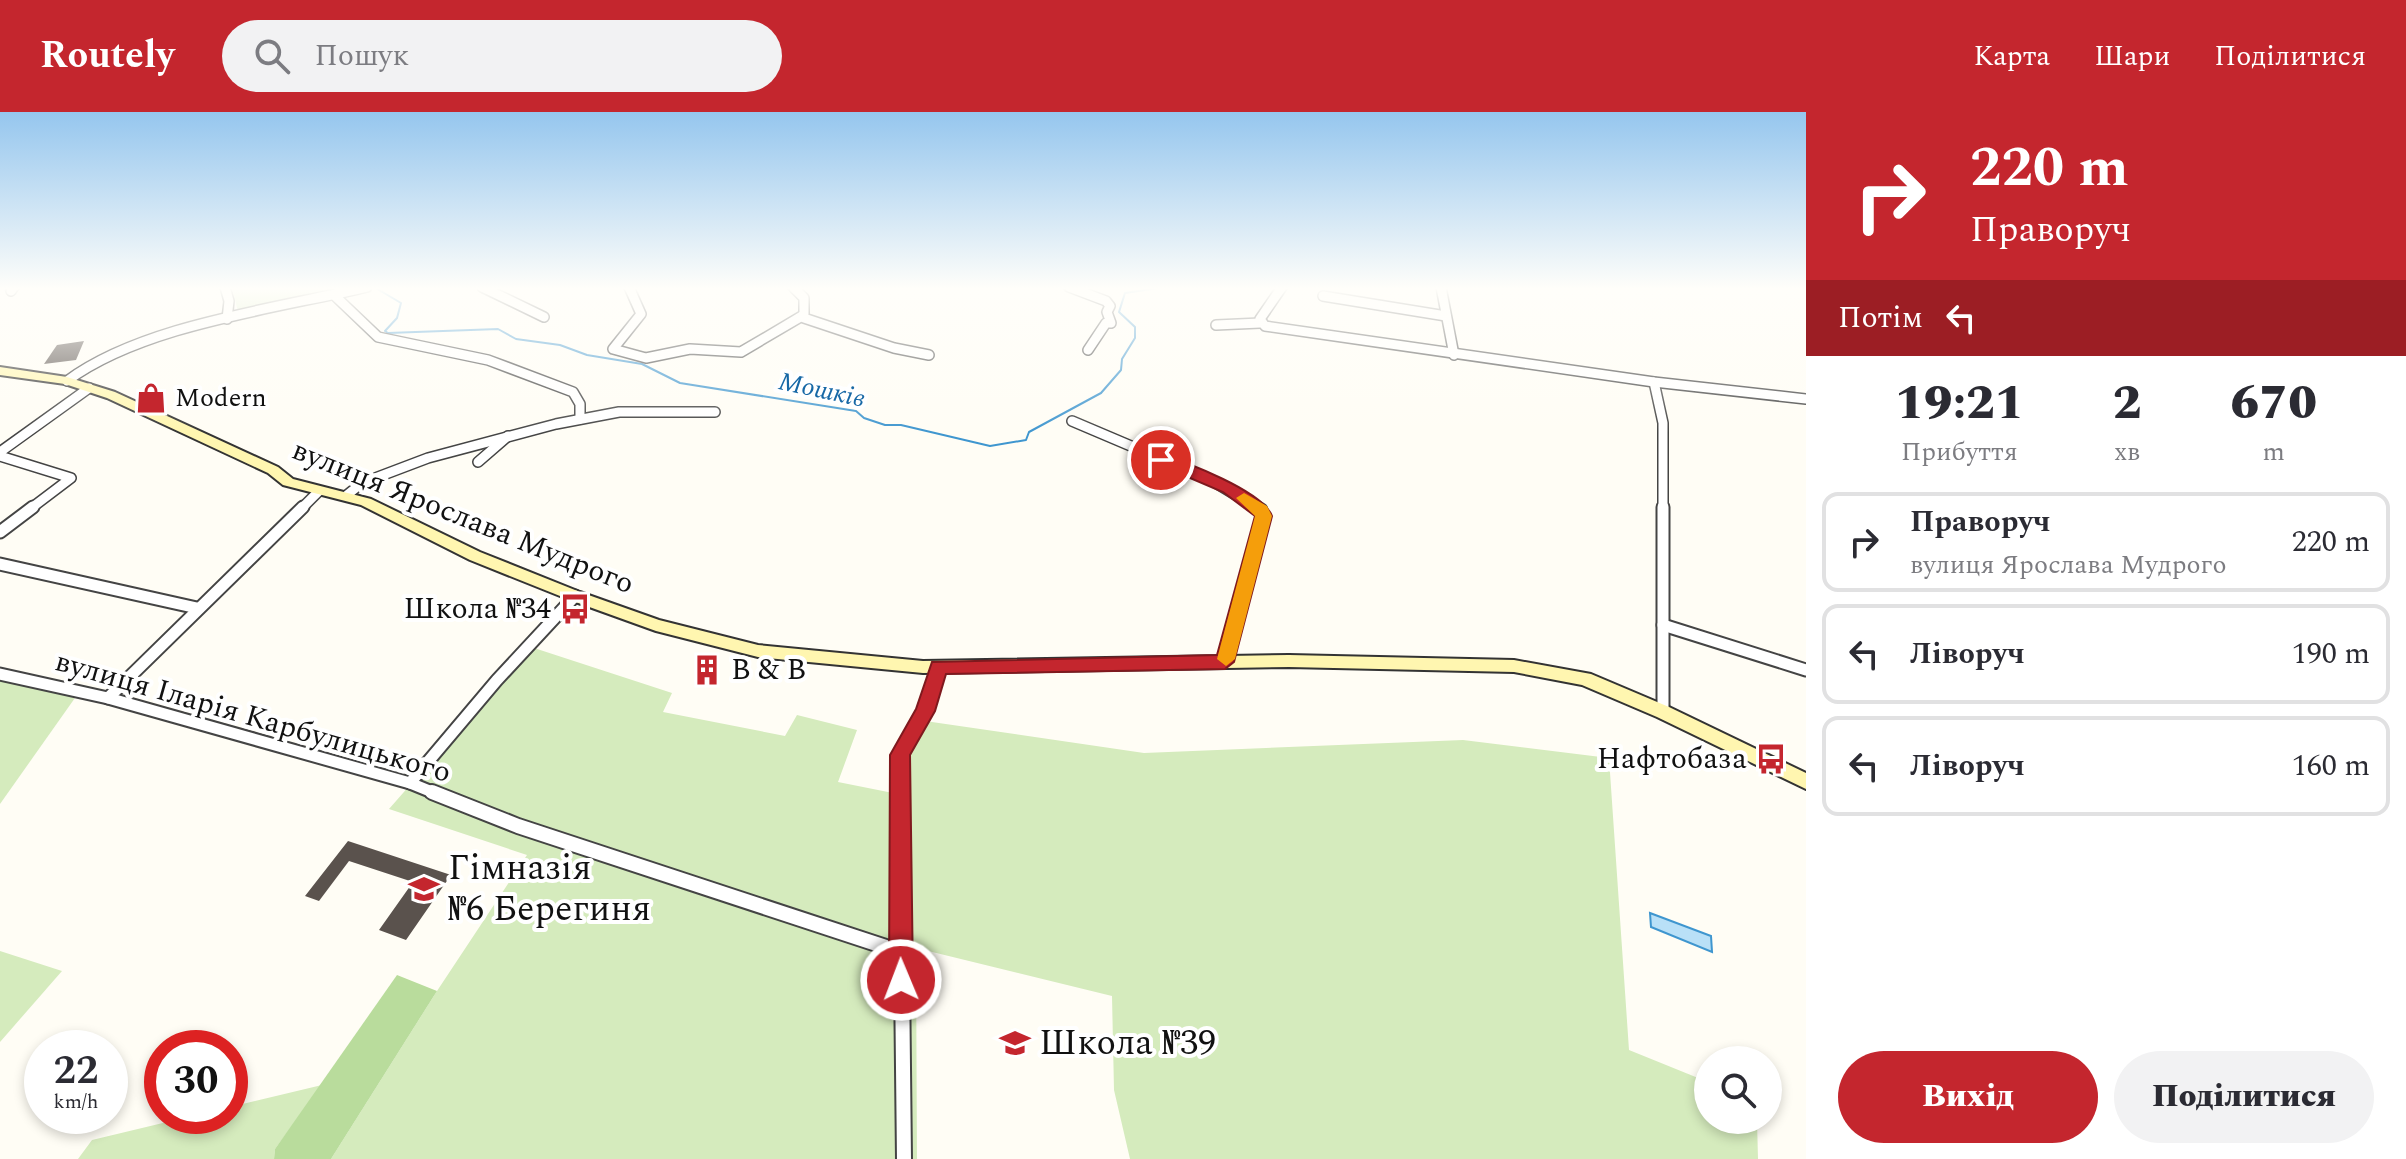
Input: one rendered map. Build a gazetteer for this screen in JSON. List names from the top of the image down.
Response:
{
  "streets": {
    "main road": ["вулиця Ярослава Мудрого"],
    "street": ["вулиця Іларія Карбулицького"]
  },
  "water": ["Мошків"],
  "places": {
    "shop": ["Modern"],
    "bus stop": ["Школа №34", "Нафтобаза"],
    "building": ["B & B"],
    "school or university": ["Гімназія №6 Берегиня", "Школа №39"]
  },
  "page": {
    "header": "Routely",
    "search": "Пошук",
    "nav": ["Карта", "Шари", "Поділитися"],
    "turn": ["220 m", "Праворуч"],
    "then": "Потім",
    "eta": [
      "19:21",
      "Прибуття",
      "2",
      "хв",
      "670",
      "m"
    ],
    "list": [
      {
        "name": "Праворуч",
        "note": "вулиця Ярослава Мудрого",
        "value": "220 m"
      },
      {
        "name": "Ліворуч",
        "value": "190 m"
      },
      {
        "name": "Ліворуч",
        "value": "160 m"
      }
    ],
    "speed": "22 km/h",
    "limit": "30",
    "buttons": ["Вихід", "Поділитися"]
  }
}
